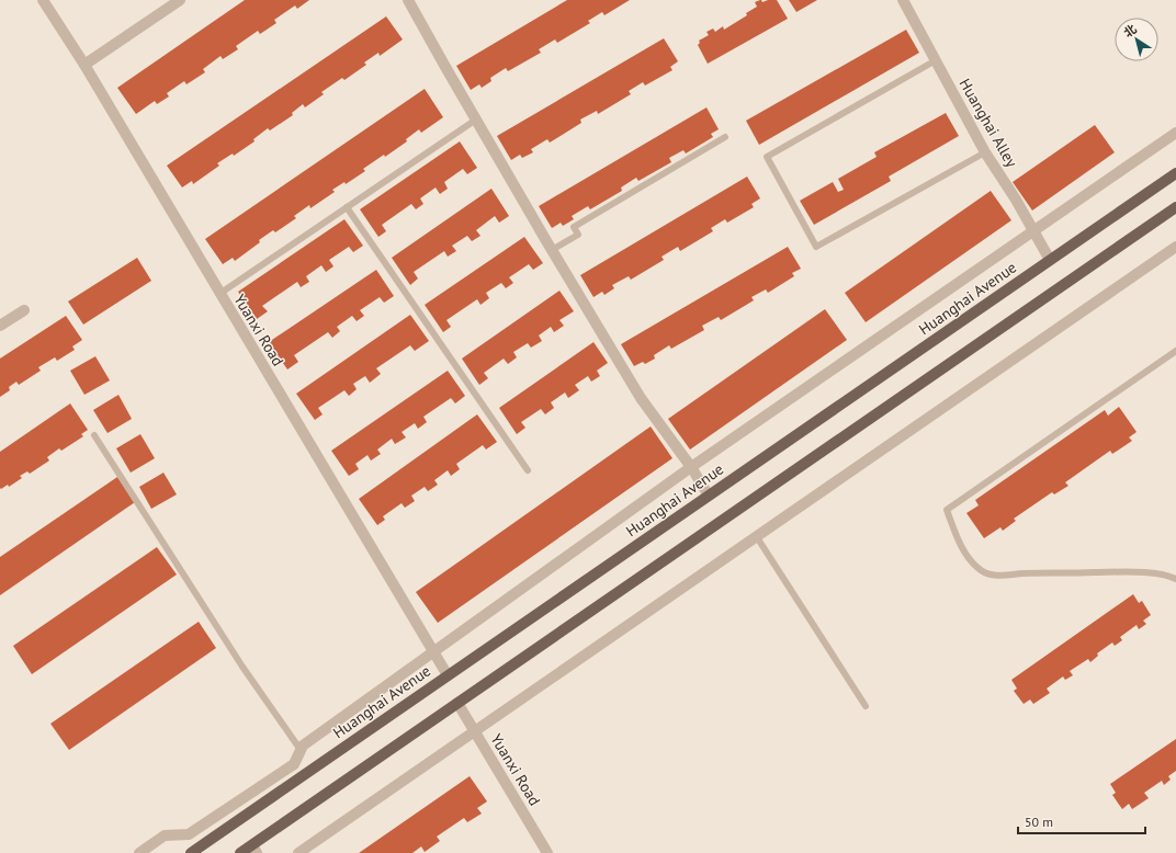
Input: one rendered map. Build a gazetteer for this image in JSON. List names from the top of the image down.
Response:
{
  "streets": {
    "main road": ["Huanghai Avenue"],
    "street": ["Huanghai Alley", "Yuanxi Road"]
  },
  "crossings": [
    ["Huanghai Alley", "Huanghai Avenue"],
    ["Huanghai Avenue", "Yuanxi Road"]
  ],
  "scale_bar": "50 m",
  "north": "top left"
}
